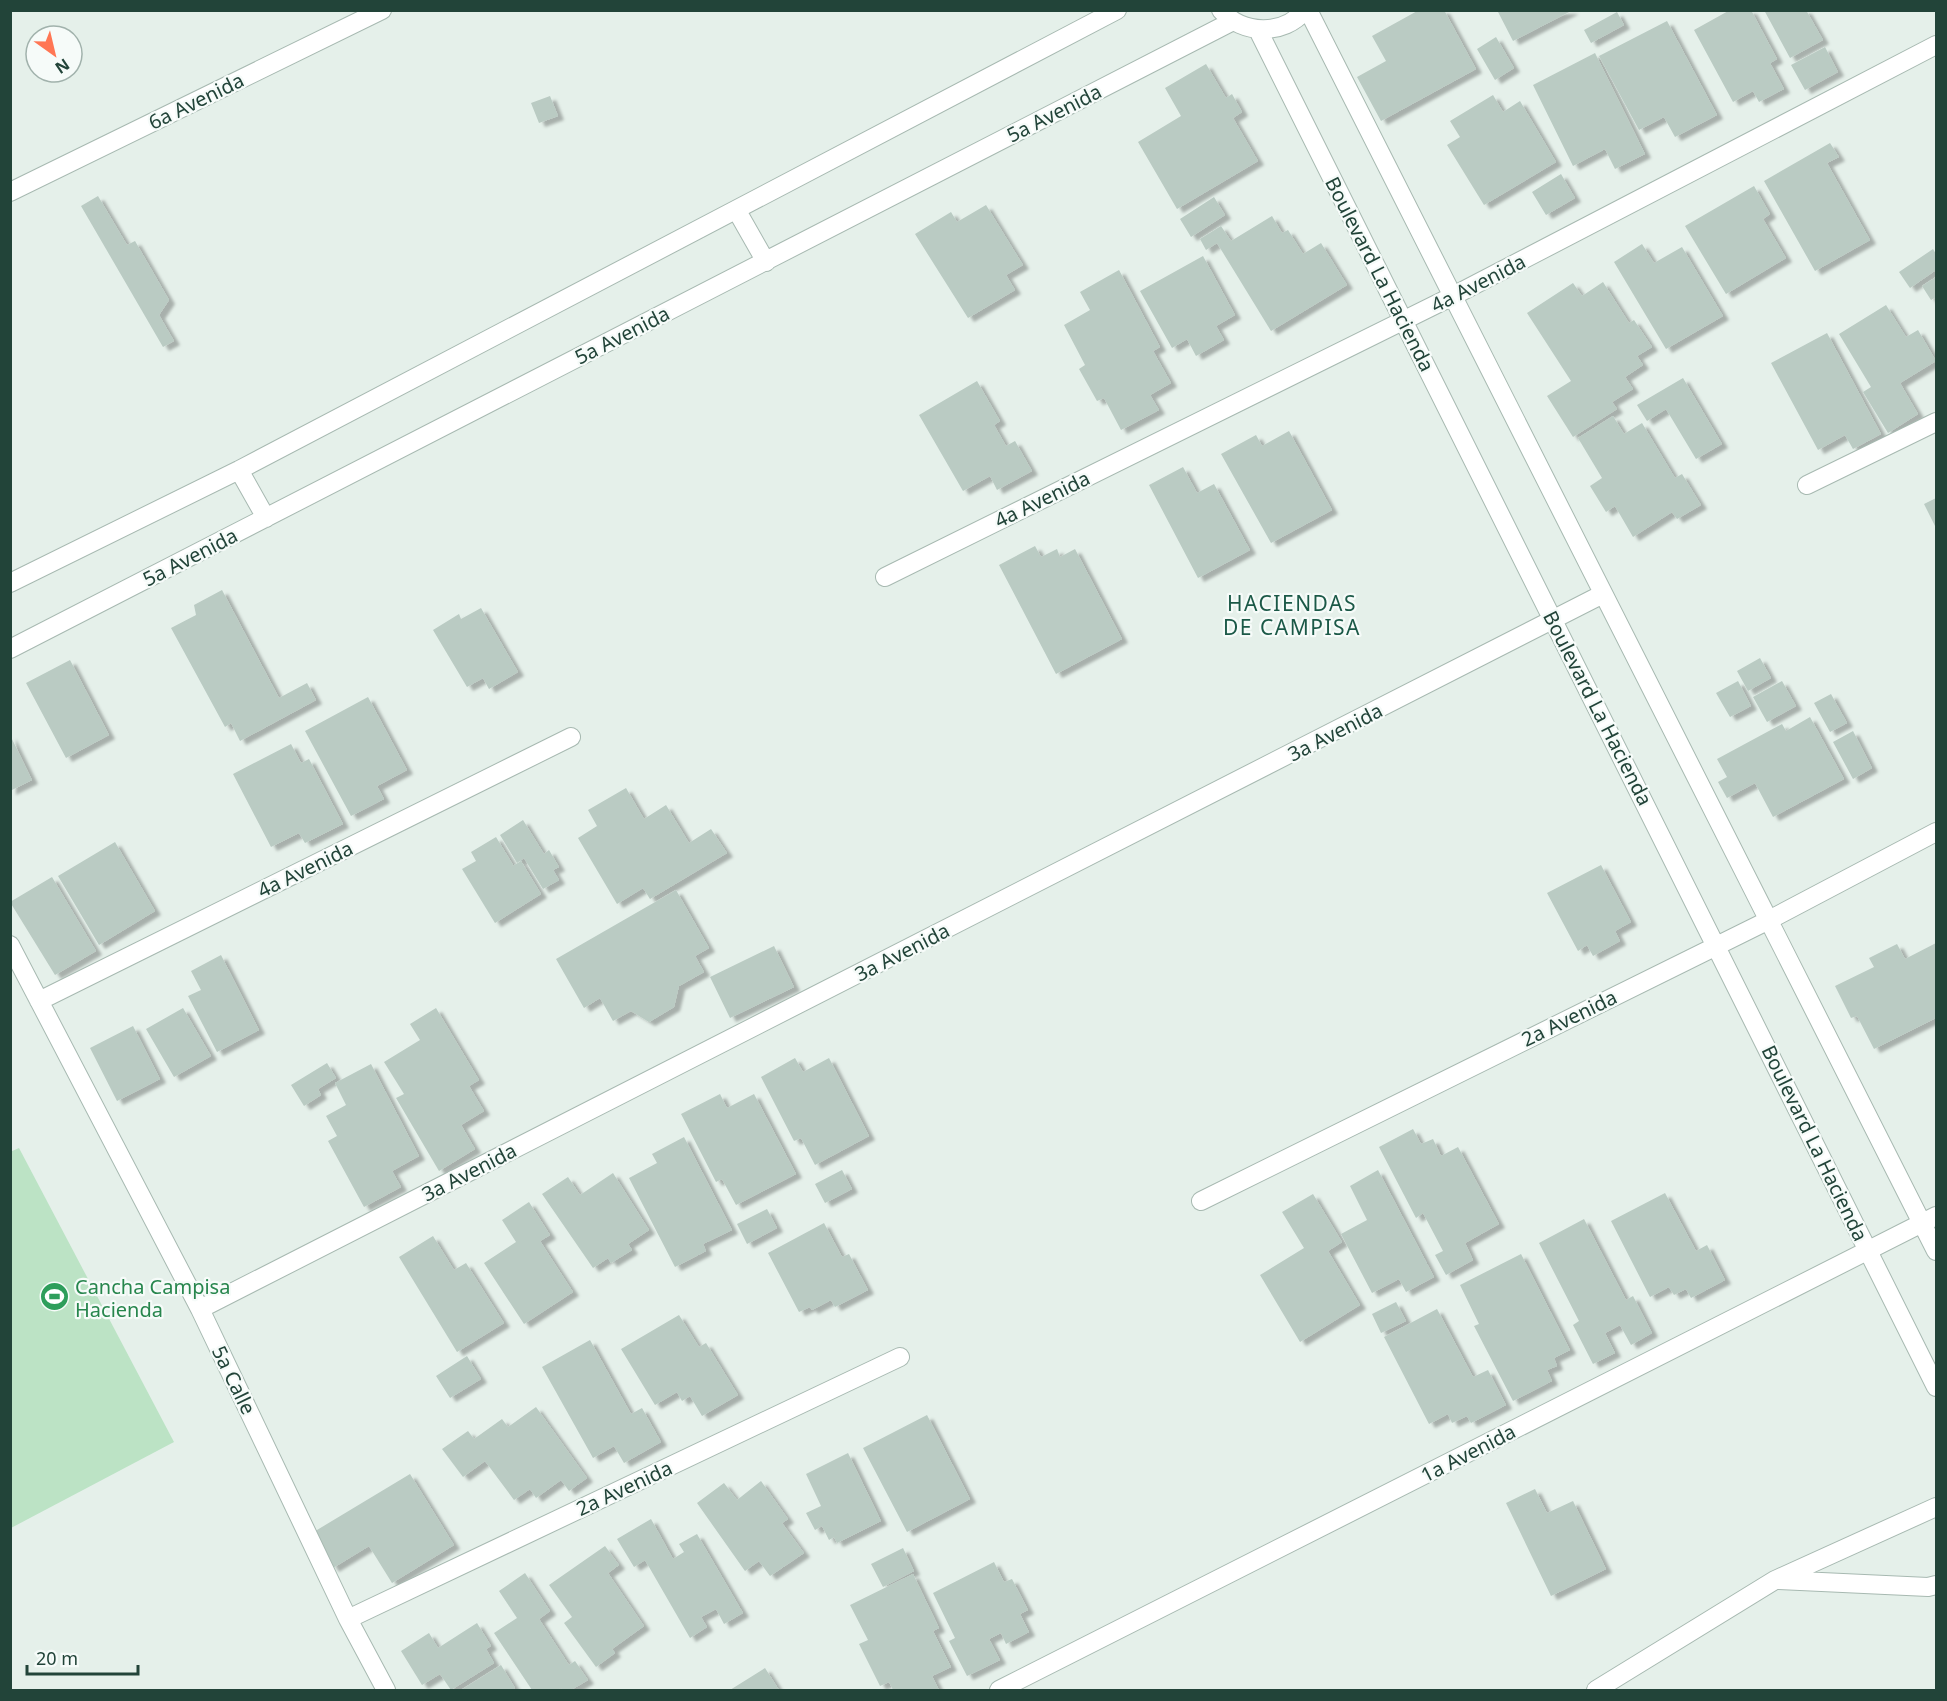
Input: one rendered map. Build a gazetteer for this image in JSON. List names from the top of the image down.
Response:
{
  "streets": {
    "street": [
      "6a Avenida",
      "5a Avenida",
      "Boulevard La Hacienda",
      "4a Avenida",
      "3a Avenida",
      "2a Avenida",
      "5a Calle",
      "1a Avenida"
    ]
  },
  "crossings": [
    ["Boulevard La Hacienda", "4a Avenida"],
    ["Boulevard La Hacienda", "3a Avenida"],
    ["Boulevard La Hacienda", "2a Avenida"],
    ["Boulevard La Hacienda", "1a Avenida"],
    ["4a Avenida", "5a Calle"],
    ["3a Avenida", "5a Calle"],
    ["2a Avenida", "5a Calle"]
  ],
  "districts": ["HACIENDAS DE CAMPISA"],
  "places": {
    "sports": ["Cancha Campisa Hacienda"]
  },
  "scale_bar": "20 m",
  "north": "bottom right"
}
